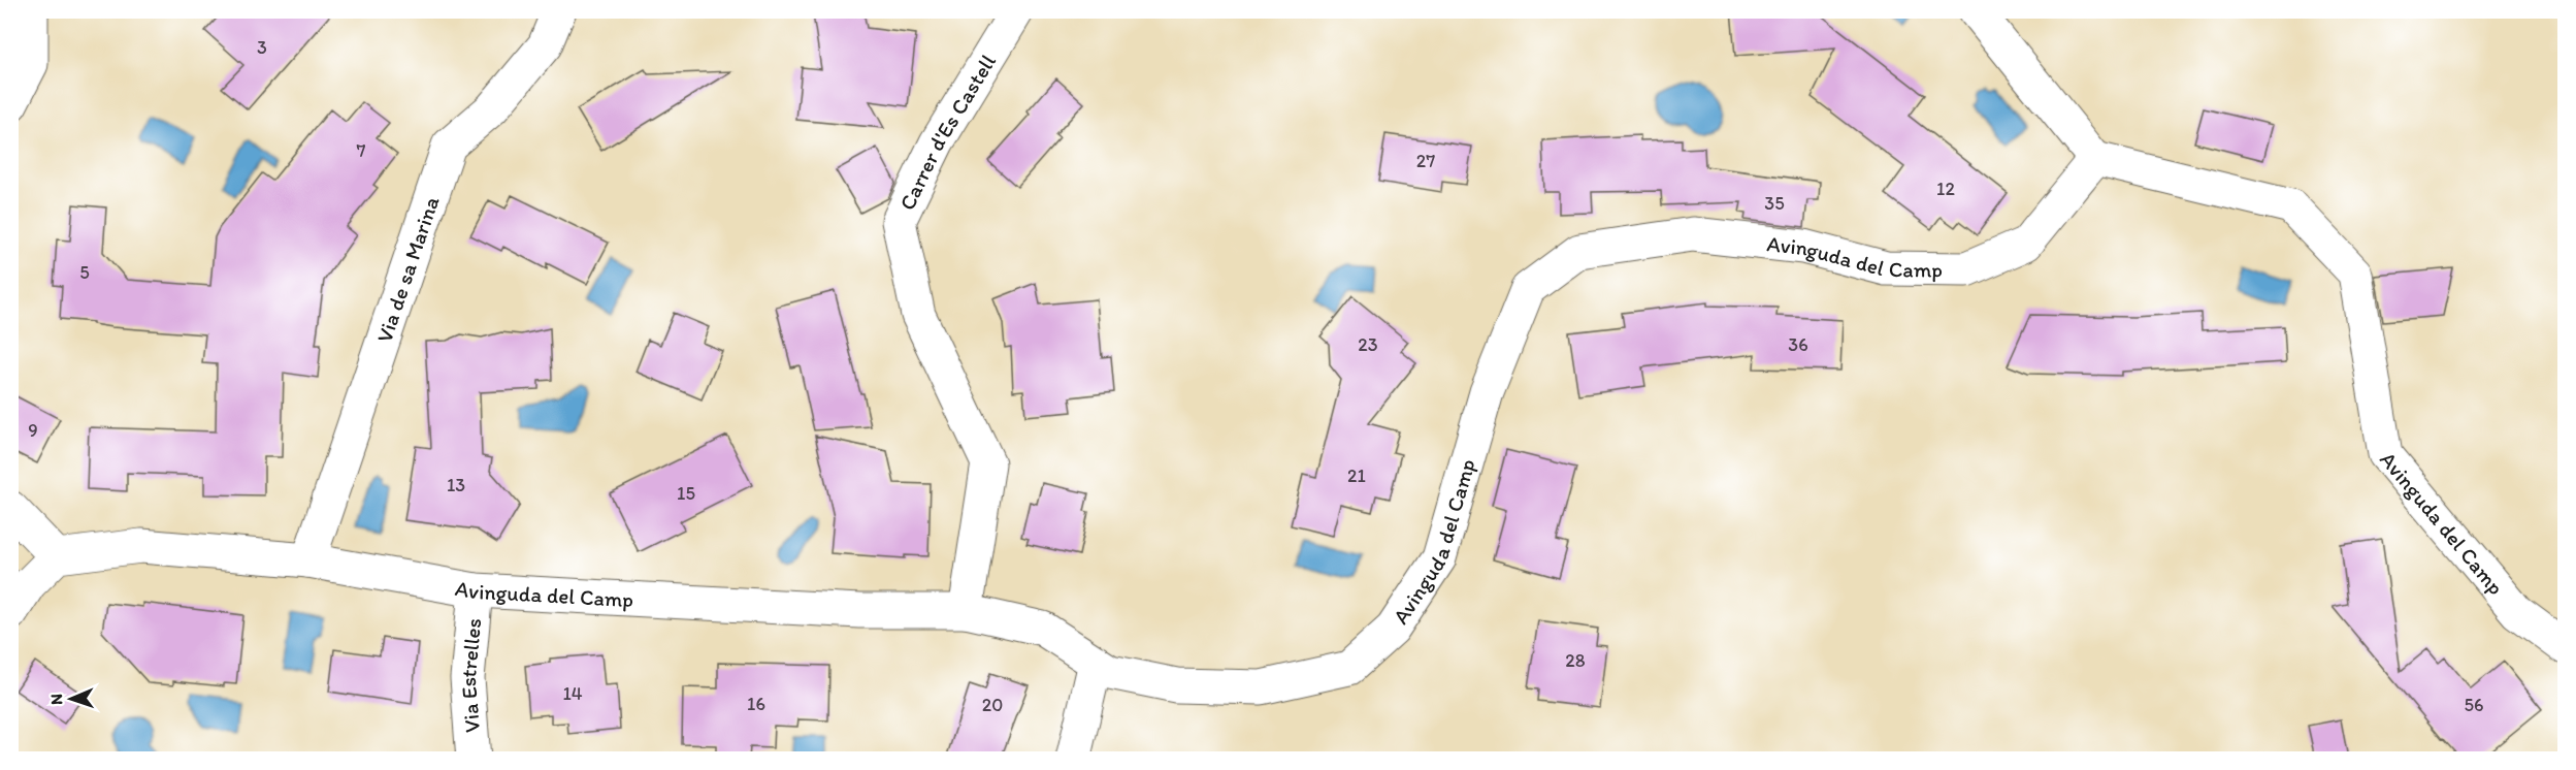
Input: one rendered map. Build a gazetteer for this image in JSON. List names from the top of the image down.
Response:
{
  "streets": {
    "street": [
      "Carrer d'Es Castell",
      "Avinguda del Camp",
      "Via de sa Marina",
      "Via Estrelles"
    ]
  },
  "crossings": [
    ["Carrer d'Es Castell", "Avinguda del Camp"],
    ["Avinguda del Camp", "Via de sa Marina"],
    ["Avinguda del Camp", "Via Estrelles"]
  ],
  "house_numbers": [
    "3",
    "7",
    "27",
    "12",
    "35",
    "5",
    "23",
    "36",
    "9",
    "21",
    "13",
    "15",
    "28",
    "14",
    "16",
    "20",
    "56"
  ],
  "north": "left"
}
